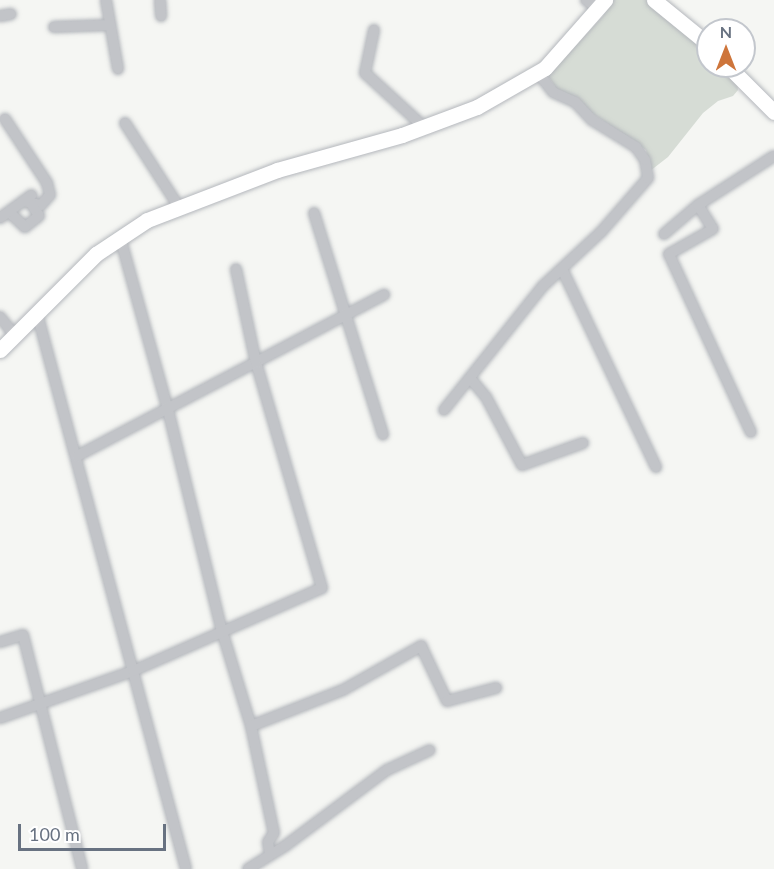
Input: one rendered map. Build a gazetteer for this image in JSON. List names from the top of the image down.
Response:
{
  "scale_bar": "100 m",
  "north": "top"
}
